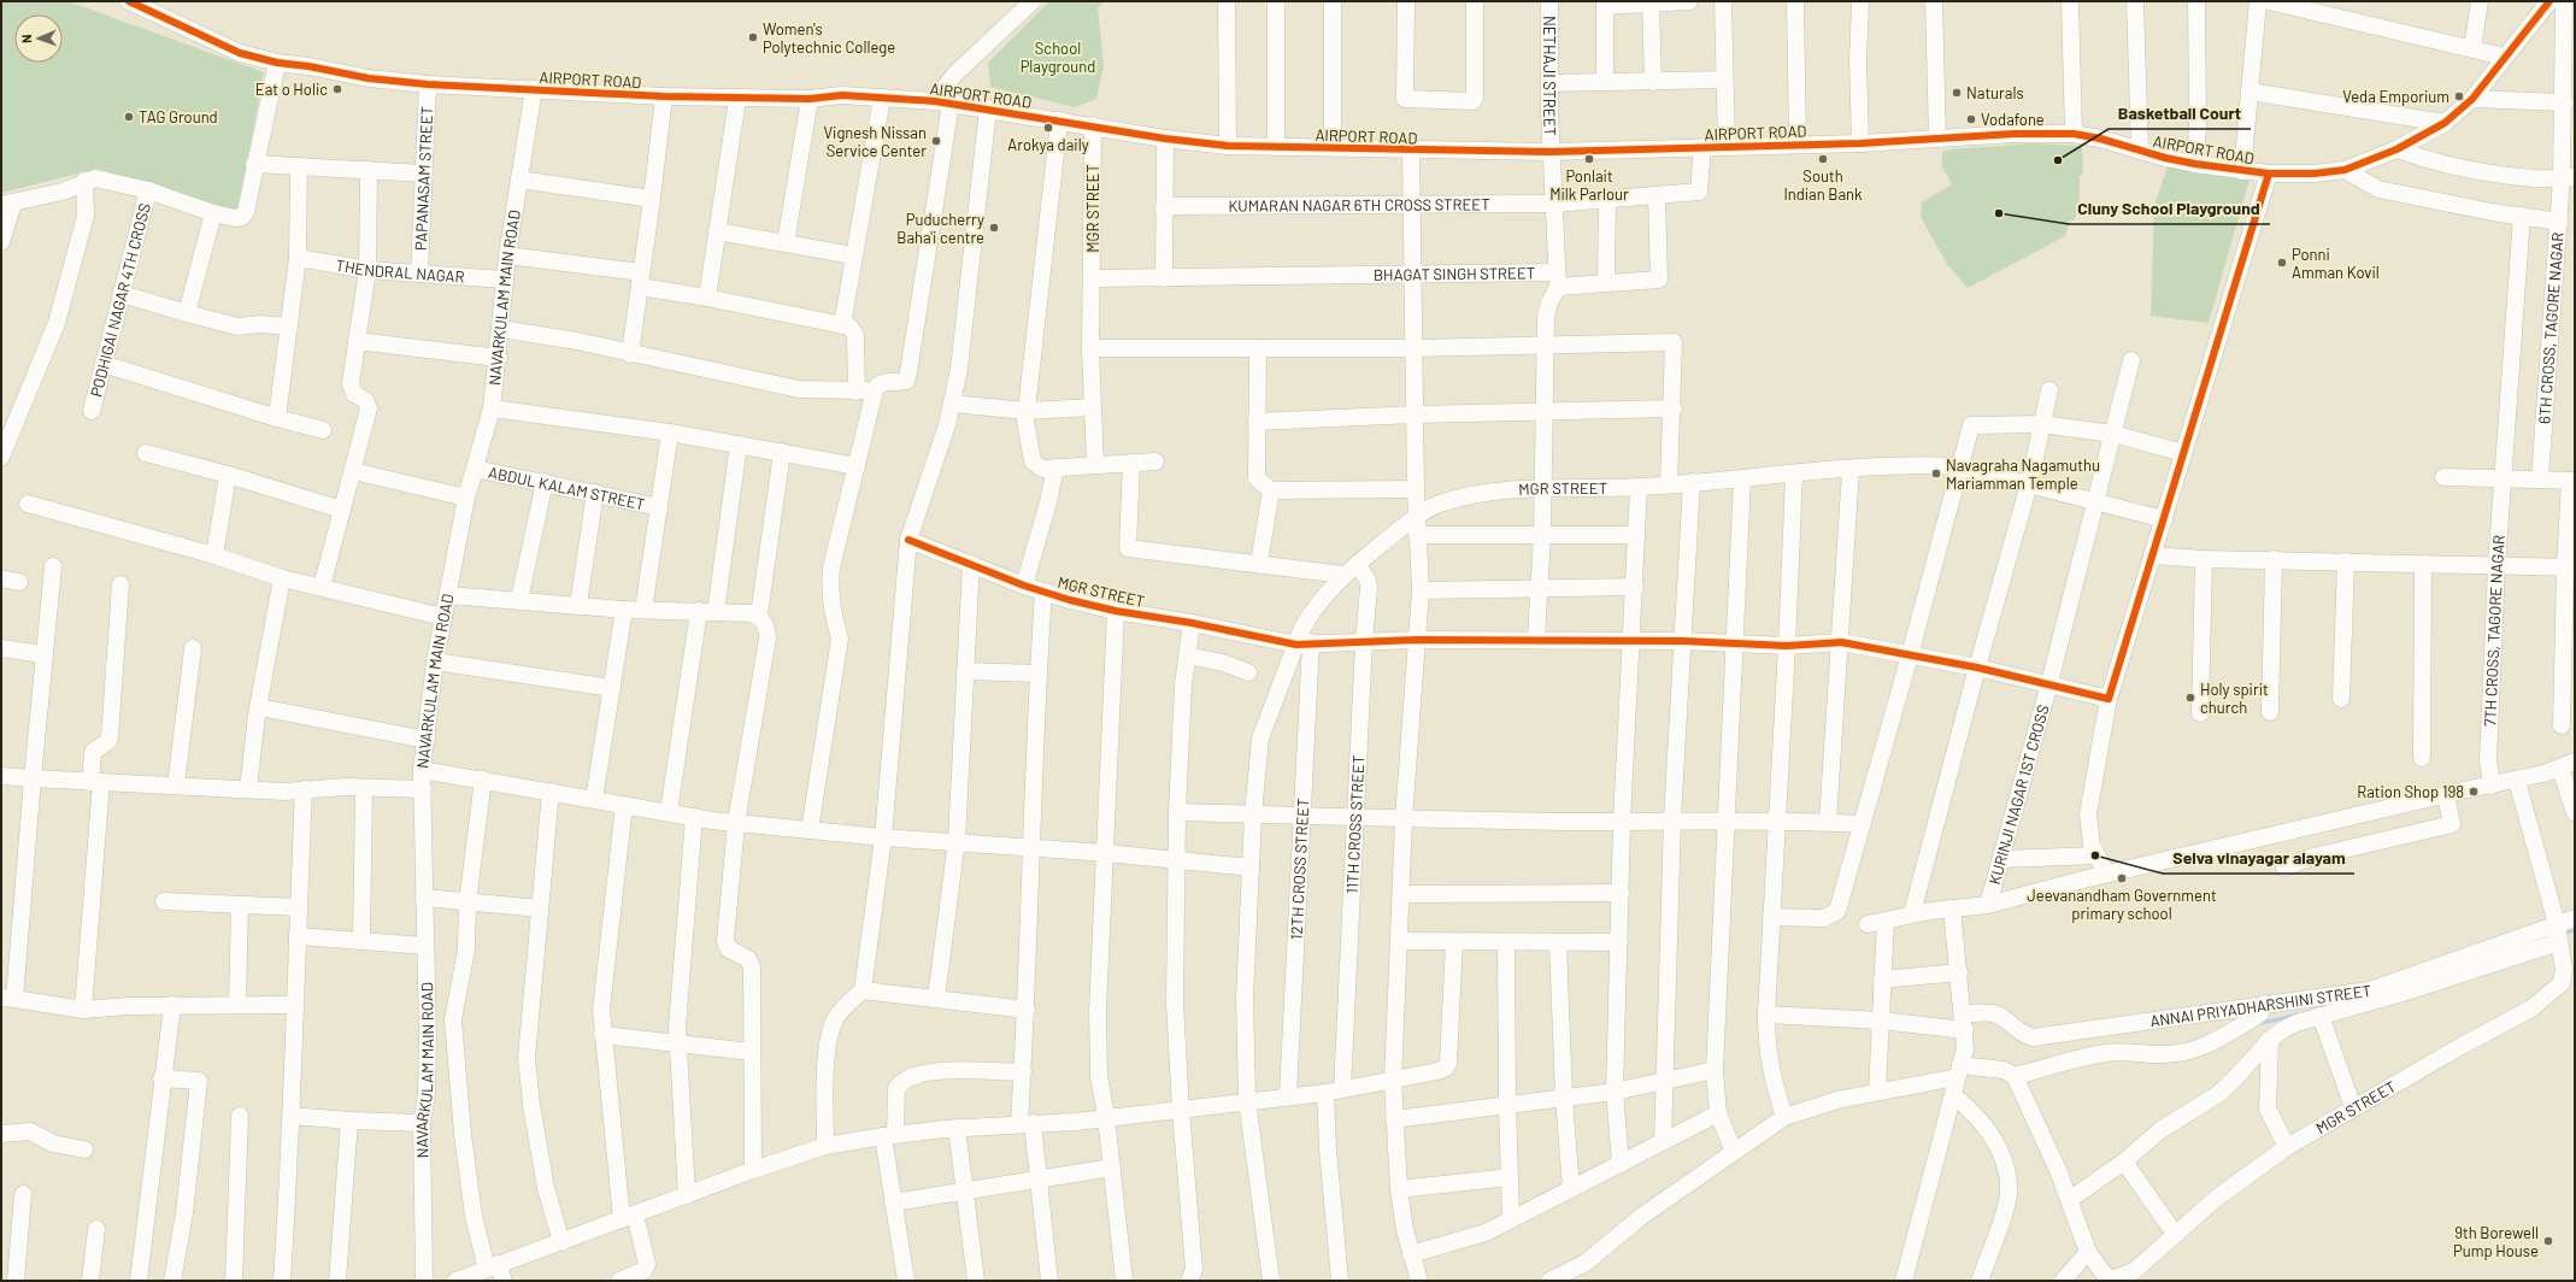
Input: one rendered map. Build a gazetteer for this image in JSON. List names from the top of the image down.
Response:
{
  "streets": {
    "street": [
      "NETHAJI STREET",
      "AIRPORT ROAD",
      "PAPANASAM STREET",
      "KUMARAN NAGAR 6TH CROSS STREET",
      "MGR STREET",
      "THENDRAL NAGAR",
      "BHAGAT SINGH STREET",
      "NAVARKULAM MAIN ROAD",
      "PODHIGAI NAGAR 4TH CROSS",
      "6TH CROSS, TAGORE NAGAR",
      "ABDUL KALAM STREET",
      "7TH CROSS, TAGORE NAGAR",
      "KURINJI NAGAR 1ST CROSS",
      "11TH CROSS STREET",
      "12TH CROSS STREET",
      "ANNAI PRIYADHARSHINI STREET"
    ]
  },
  "crossings": [
    ["NETHAJI STREET", "AIRPORT ROAD"],
    ["NETHAJI STREET", "KUMARAN NAGAR 6TH CROSS STREET"],
    ["NETHAJI STREET", "BHAGAT SINGH STREET"],
    ["AIRPORT ROAD", "PAPANASAM STREET"],
    ["AIRPORT ROAD", "MGR STREET"],
    ["AIRPORT ROAD", "NAVARKULAM MAIN ROAD"],
    ["PAPANASAM STREET", "THENDRAL NAGAR"],
    ["KUMARAN NAGAR 6TH CROSS STREET", "BHAGAT SINGH STREET"],
    ["MGR STREET", "BHAGAT SINGH STREET"],
    ["MGR STREET", "KURINJI NAGAR 1ST CROSS"],
    ["MGR STREET", "11TH CROSS STREET"],
    ["MGR STREET", "12TH CROSS STREET"],
    ["MGR STREET", "ANNAI PRIYADHARSHINI STREET"],
    ["THENDRAL NAGAR", "NAVARKULAM MAIN ROAD"],
    ["NAVARKULAM MAIN ROAD", "ABDUL KALAM STREET"]
  ],
  "parks": ["School Playground"],
  "places": [
    "Women's Polytechnic College",
    "Eat o Holic",
    "Naturals",
    "Veda Emporium",
    "TAG Ground",
    "Vodafone",
    "Arokya daily",
    "Vignesh Nissan Service Center",
    "Ponlait Milk Parlour",
    "South Indian Bank",
    "Basketball Court",
    "Cluny School Playground",
    "Puducherry Baha'i centre",
    "Ponni Amman Kovil",
    "Navagraha Nagamuthu Mariamman Temple",
    "Holy spirit church",
    "Ration Shop 198",
    "Selva vinayagar alayam",
    "Jeevanandham Government primary school",
    "9th Borewell Pump House"
  ],
  "north": "left"
}
